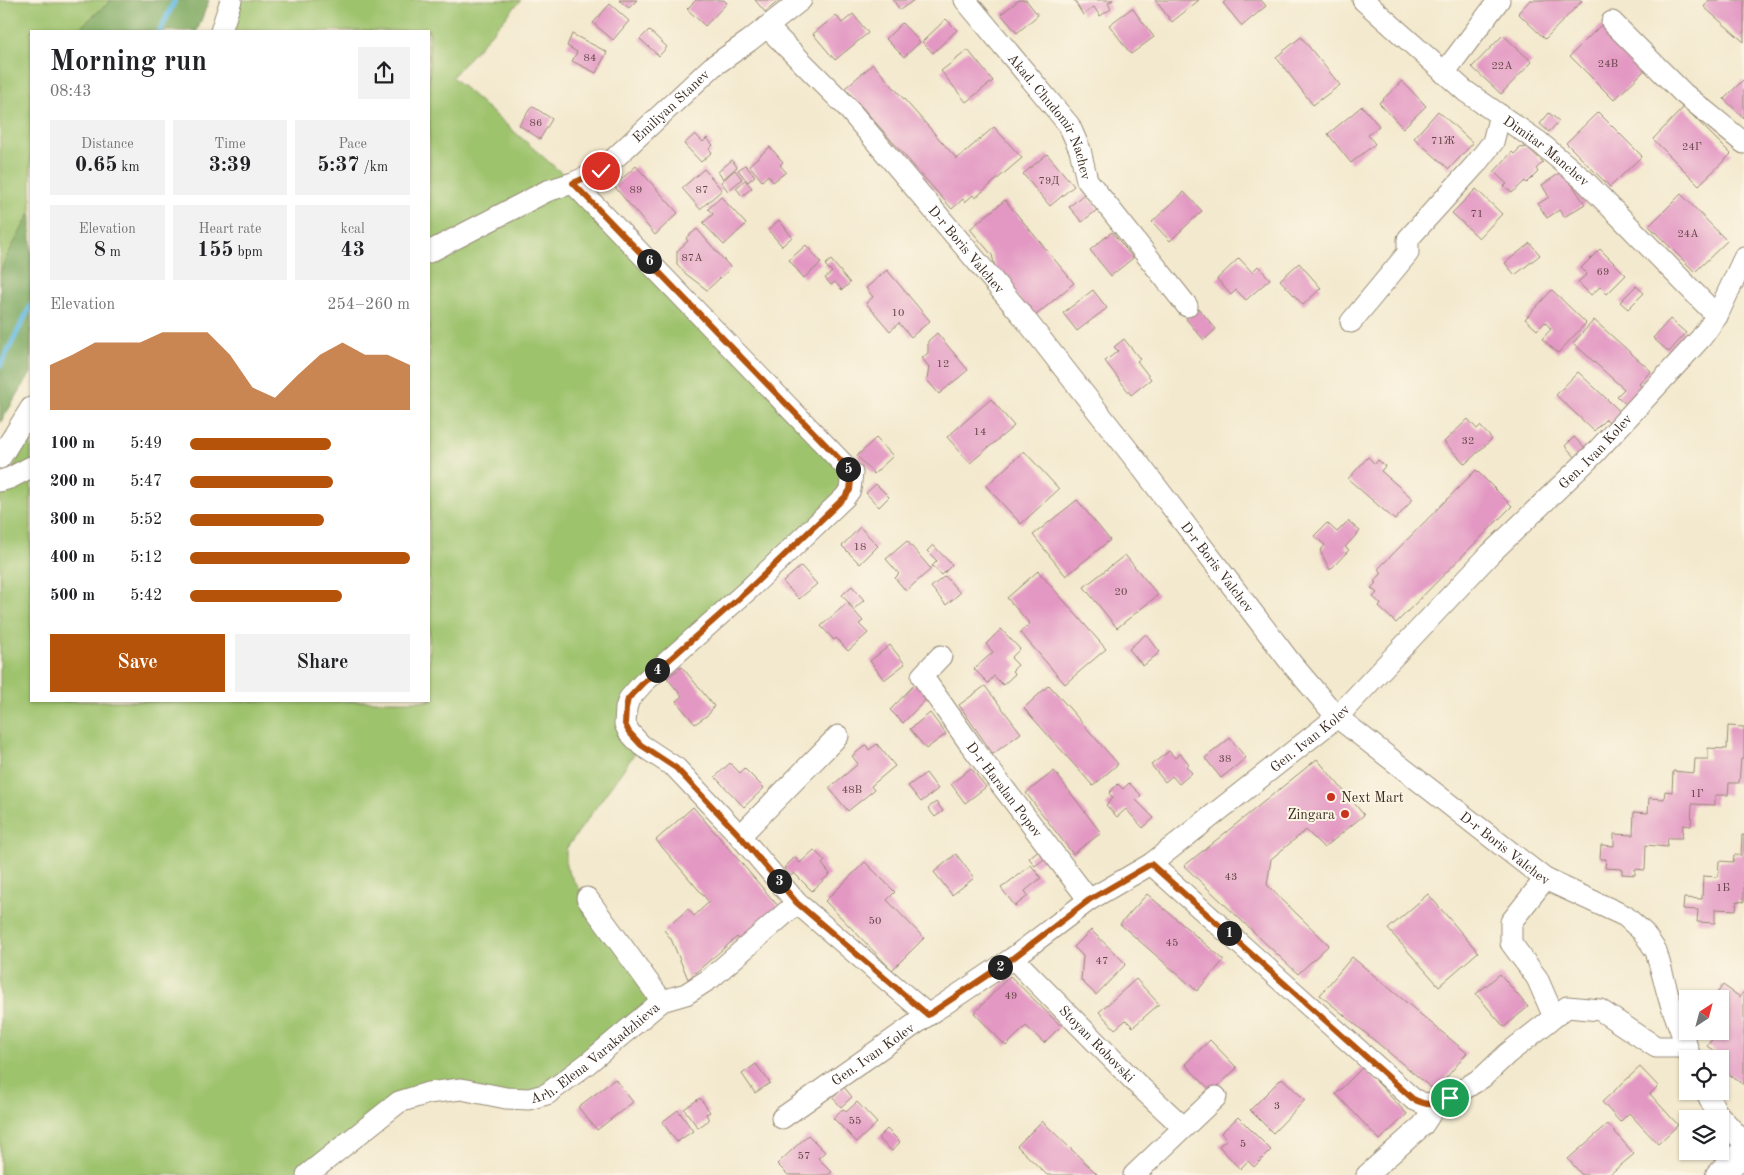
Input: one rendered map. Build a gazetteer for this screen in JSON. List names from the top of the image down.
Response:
{
  "streets": {
    "street": [
      "Emiliyan Stanev",
      "Akad. Chudomir Nachev",
      "Dimitar Manchev",
      "D-r Boris Valchev",
      "Gen. Ivan Kolev",
      "D-r Haralan Popov",
      "Stoyan Robovski",
      "Arh. Elena Varakadzhieva"
    ]
  },
  "crossings": [
    ["Emiliyan Stanev", "D-r Boris Valchev"],
    ["Dimitar Manchev", "Gen. Ivan Kolev"],
    ["D-r Boris Valchev", "Gen. Ivan Kolev"],
    ["Gen. Ivan Kolev", "D-r Haralan Popov"],
    ["Gen. Ivan Kolev", "Stoyan Robovski"]
  ],
  "places": ["Next Mart", "Zingara"],
  "house_numbers": [
    "84",
    "24В",
    "22А",
    "86",
    "71Ж",
    "24Г",
    "79Д",
    "89",
    "87",
    "71",
    "24А",
    "87А",
    "69",
    "10",
    "12",
    "14",
    "32",
    "18",
    "20",
    "38",
    "48В",
    "1Г",
    "43",
    "1Б",
    "50",
    "45",
    "47",
    "49",
    "3",
    "55",
    "5",
    "57"
  ],
  "north": "top right",
  "page": {
    "heading": ["Morning run", "08:43"],
    "stats": [
      ["Distance", "0.65 km"],
      ["Time", "3:39"],
      ["Pace", "5:37 /km"],
      ["Elevation", "8 m"],
      ["Heart rate", "155 bpm"],
      ["kcal", "43"]
    ],
    "pins": [
      "6",
      "5",
      "4",
      "3",
      "1",
      "2"
    ],
    "chart": ["Elevation", "254–260 m"],
    "list": [
      {
        "name": "100 m",
        "note": "5:49"
      },
      {
        "name": "200 m",
        "note": "5:47"
      },
      {
        "name": "300 m",
        "note": "5:52"
      },
      {
        "name": "400 m",
        "note": "5:12"
      },
      {
        "name": "500 m",
        "note": "5:42"
      }
    ],
    "buttons": ["Save", "Share"]
  }
}
